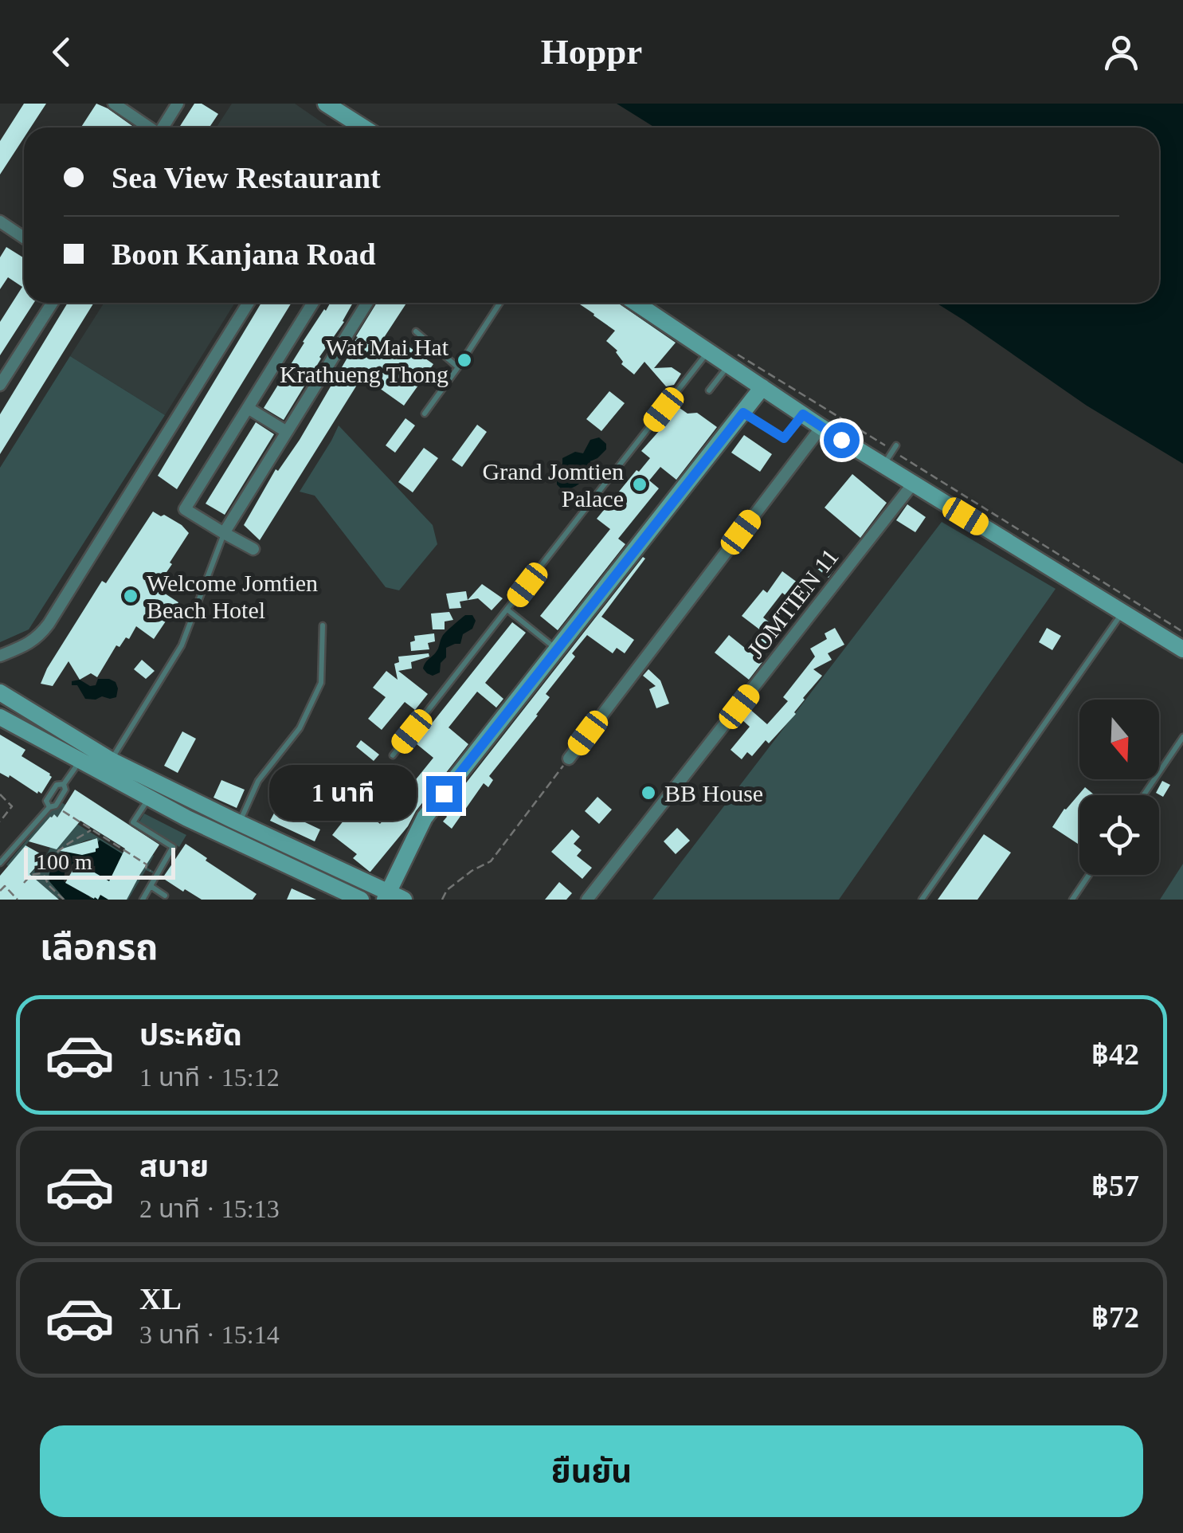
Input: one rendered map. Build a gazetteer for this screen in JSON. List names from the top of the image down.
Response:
{
  "streets": {
    "street": ["JOMTIEN 11"]
  },
  "places": [
    "Wat Mai Hat Krathueng Thong",
    "Grand Jomtien Palace",
    "Welcome Jomtien Beach Hotel",
    "BB House"
  ],
  "scale_bar": "100 m",
  "north": "bottom",
  "page": {
    "header": "Hoppr",
    "banner": ["Sea View Restaurant", "Boon Kanjana Road"],
    "bubble": "1 นาที",
    "scale": "100 m",
    "heading": "เลือกรถ",
    "list": [
      {
        "name": "ประหยัด",
        "note": "1 นาที · 15:12",
        "value": "฿42"
      },
      {
        "name": "สบาย",
        "note": "2 นาที · 15:13",
        "value": "฿57"
      },
      {
        "name": "XL",
        "note": "3 นาที · 15:14",
        "value": "฿72"
      }
    ],
    "buttons": "ยืนยัน"
  }
}
